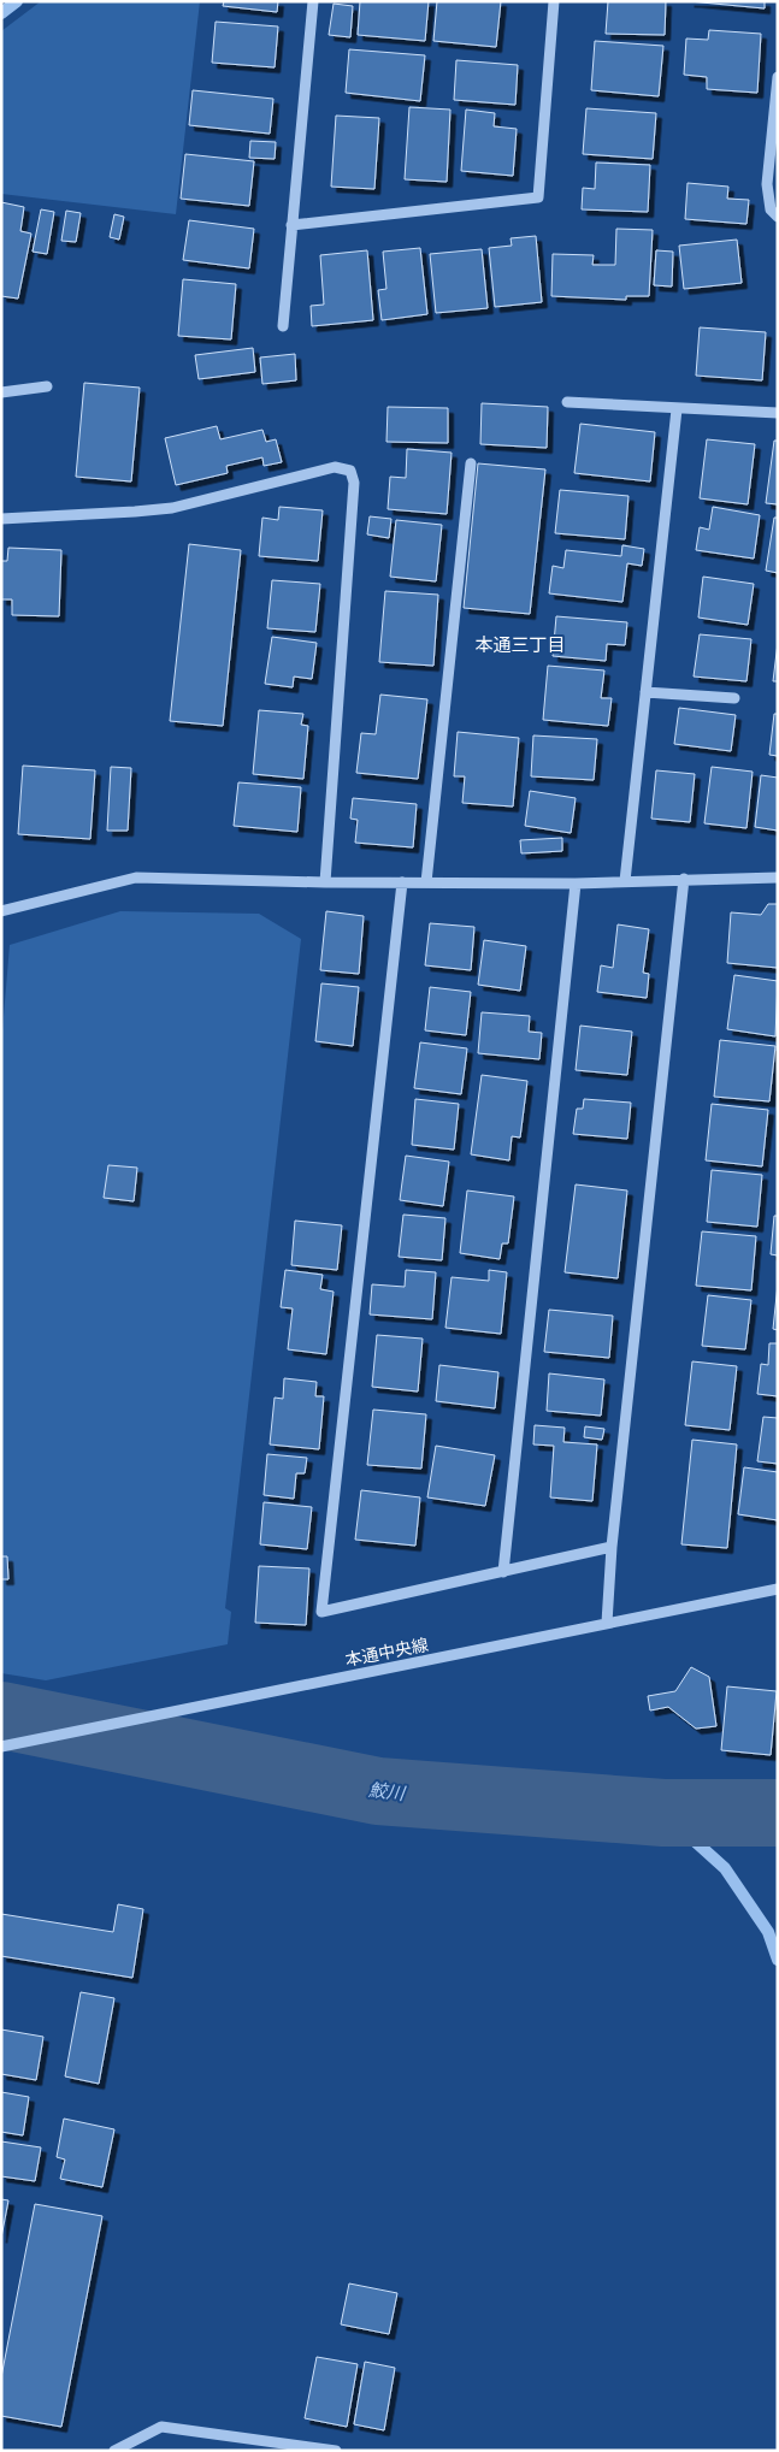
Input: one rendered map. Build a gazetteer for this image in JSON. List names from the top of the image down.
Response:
{
  "streets": {
    "street": ["本通中央線"]
  },
  "districts": ["本通三丁目"],
  "water": ["鮫川"]
}
